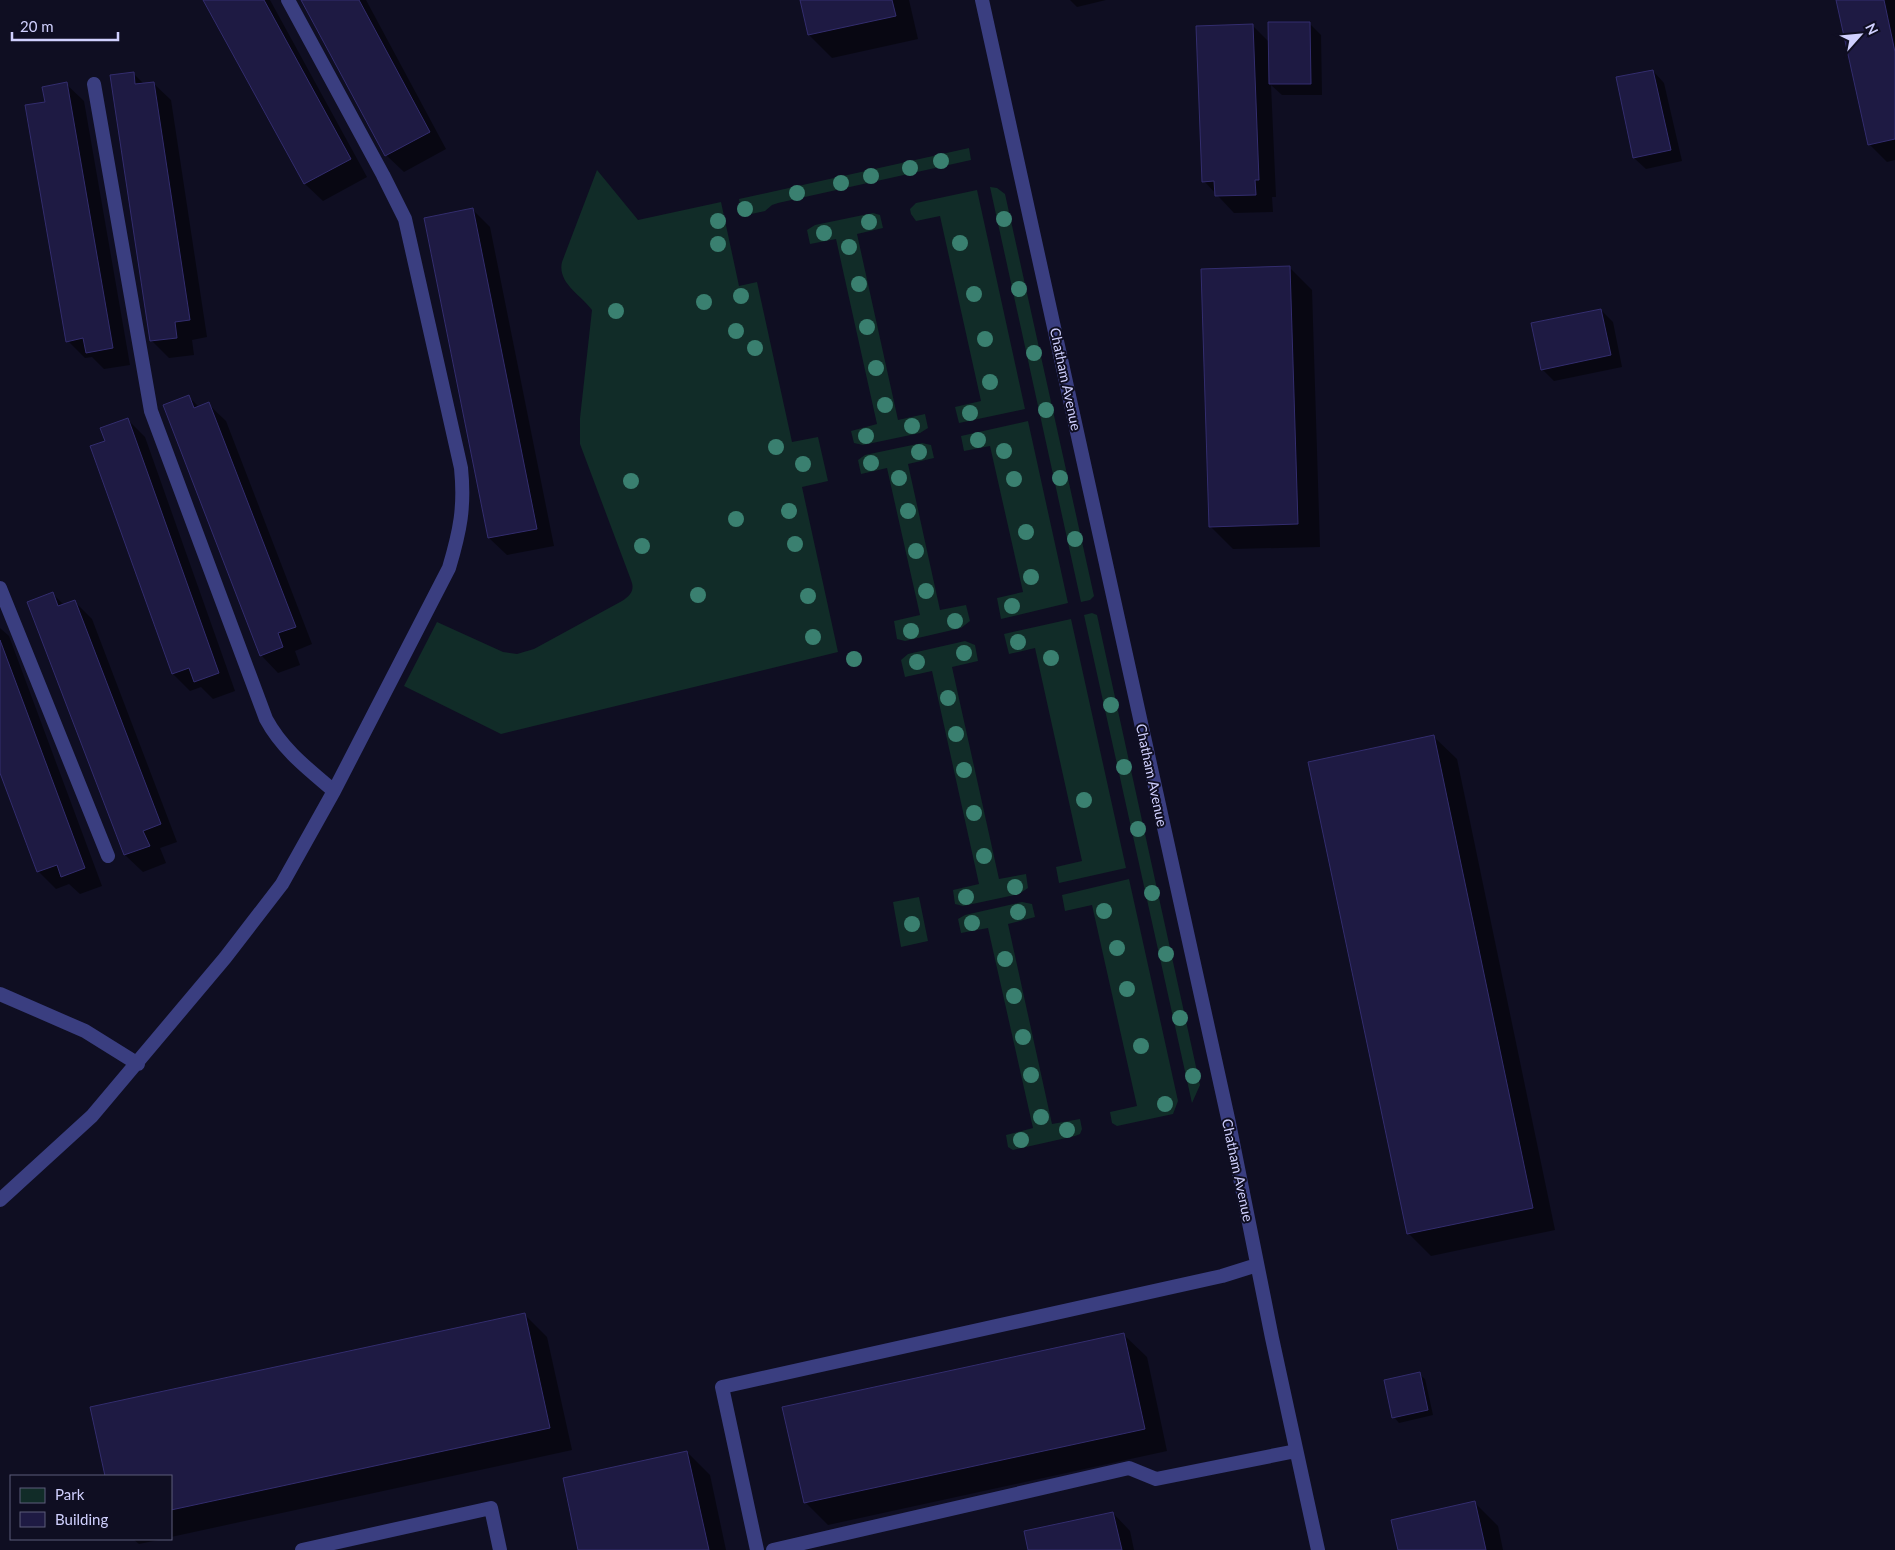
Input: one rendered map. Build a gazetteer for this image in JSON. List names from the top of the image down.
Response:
{
  "streets": {
    "lane": ["Chatham Avenue"]
  },
  "legend": ["Park", "Building"],
  "scale_bar": "20 m",
  "north": "top right"
}
